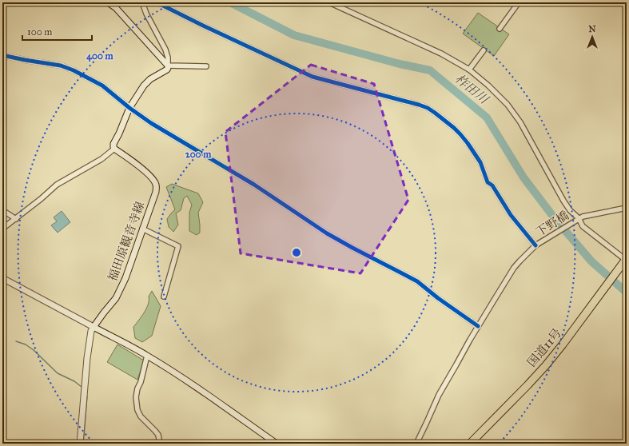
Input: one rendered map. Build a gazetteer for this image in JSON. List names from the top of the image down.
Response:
{
  "streets": {
    "highway": ["国道11号"],
    "main road": ["福田原観音寺線"],
    "street": ["下野橋"]
  },
  "water": ["柞田川"],
  "scale_bar": "100 m",
  "north": "top",
  "rings": ["400 m", "200 m"]
}
